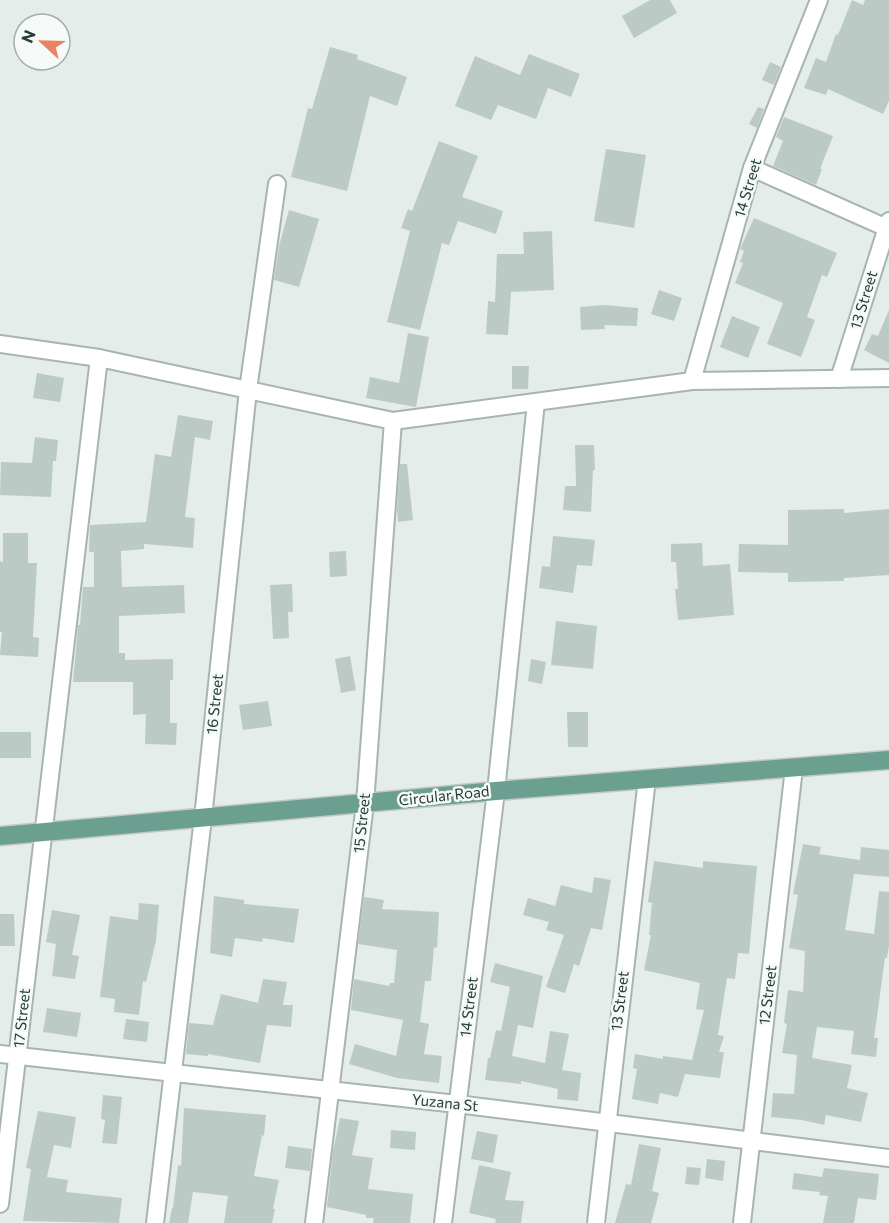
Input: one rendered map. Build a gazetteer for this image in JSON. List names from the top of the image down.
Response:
{
  "streets": {
    "main road": ["Circular Road"],
    "street": [
      "14 Street",
      "13 Street",
      "16 Street",
      "15 Street",
      "12 Street",
      "17 Street",
      "Yuzana St"
    ]
  },
  "crossings": [
    ["14 Street", "Circular Road"],
    ["14 Street", "Yuzana St"],
    ["13 Street", "Circular Road"],
    ["13 Street", "Yuzana St"],
    ["16 Street", "Circular Road"],
    ["16 Street", "Yuzana St"],
    ["Circular Road", "15 Street"],
    ["Circular Road", "12 Street"],
    ["Circular Road", "17 Street"],
    ["15 Street", "Yuzana St"],
    ["12 Street", "Yuzana St"],
    ["17 Street", "Yuzana St"]
  ],
  "north": "left"
}
